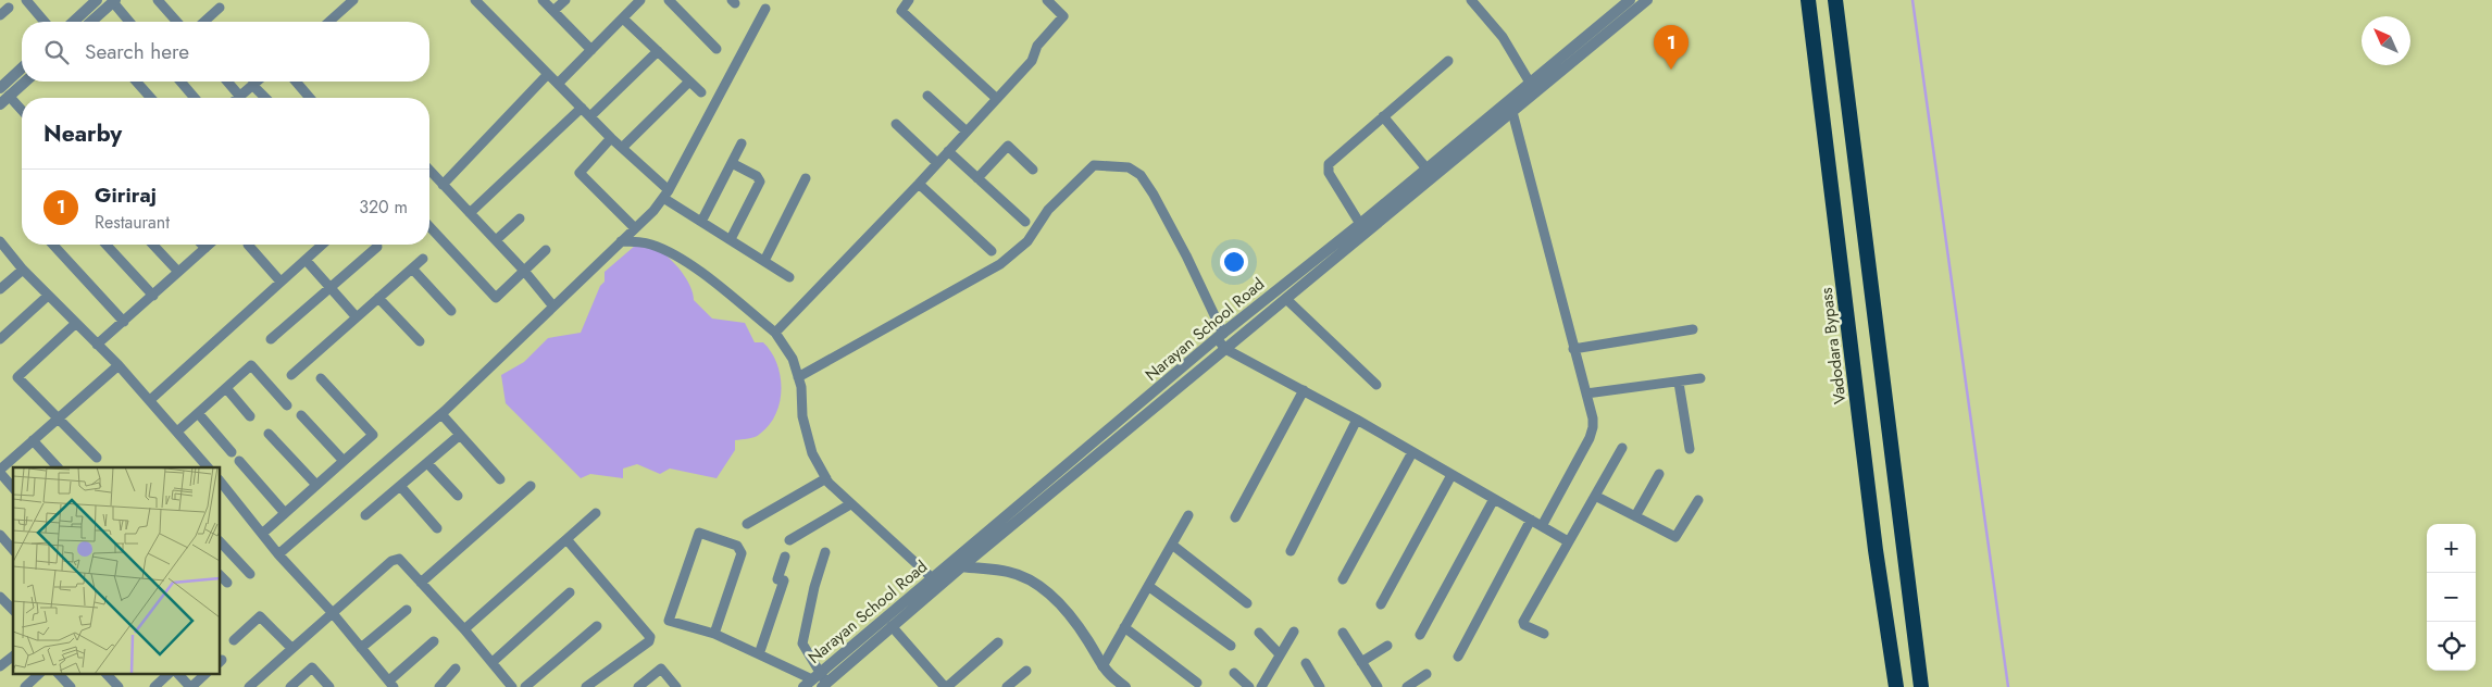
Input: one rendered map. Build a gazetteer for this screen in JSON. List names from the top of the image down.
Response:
{
  "streets": {
    "highway": ["Vadodara Bypass"],
    "street": ["Narayan School Road"]
  },
  "north": "top left",
  "page": {
    "search": "Search here",
    "pins": "1",
    "heading": "Nearby",
    "list": [
      {
        "mark": "1",
        "name": "Giriraj",
        "note": "Restaurant",
        "value": "320 m"
      }
    ],
    "map_buttons": ["+", "−"]
  }
}
